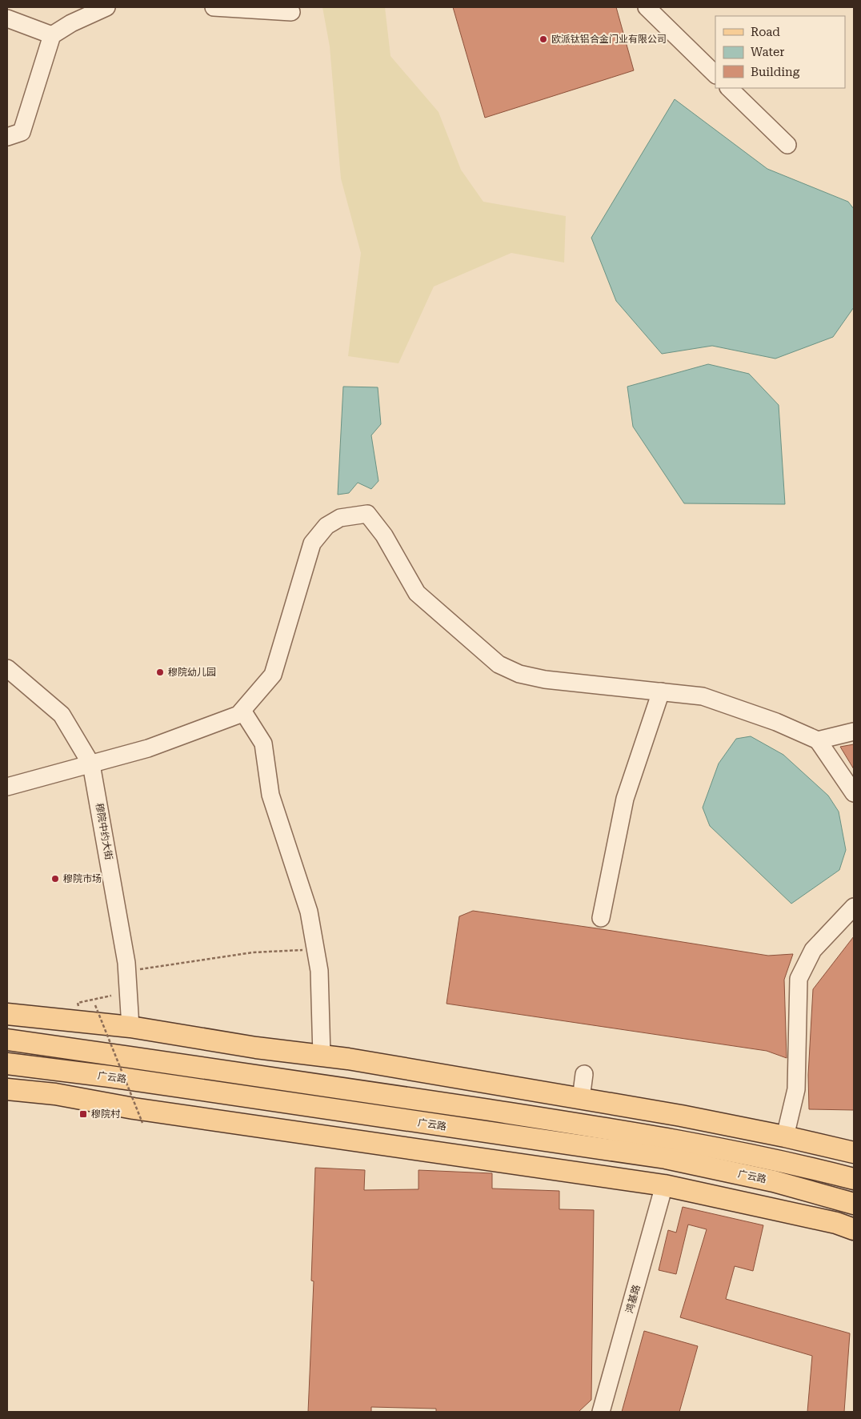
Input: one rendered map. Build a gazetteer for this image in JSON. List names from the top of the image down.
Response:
{
  "streets": {
    "main road": ["广云路"],
    "street": ["穆院中约大街", "鸿基路"]
  },
  "places": {
    "other": ["欧派钛铝合金门业有限公司", "穆院幼儿园", "穆院市场"],
    "transit": ["穆院村"]
  },
  "legend": ["Road", "Water", "Building"]
}
